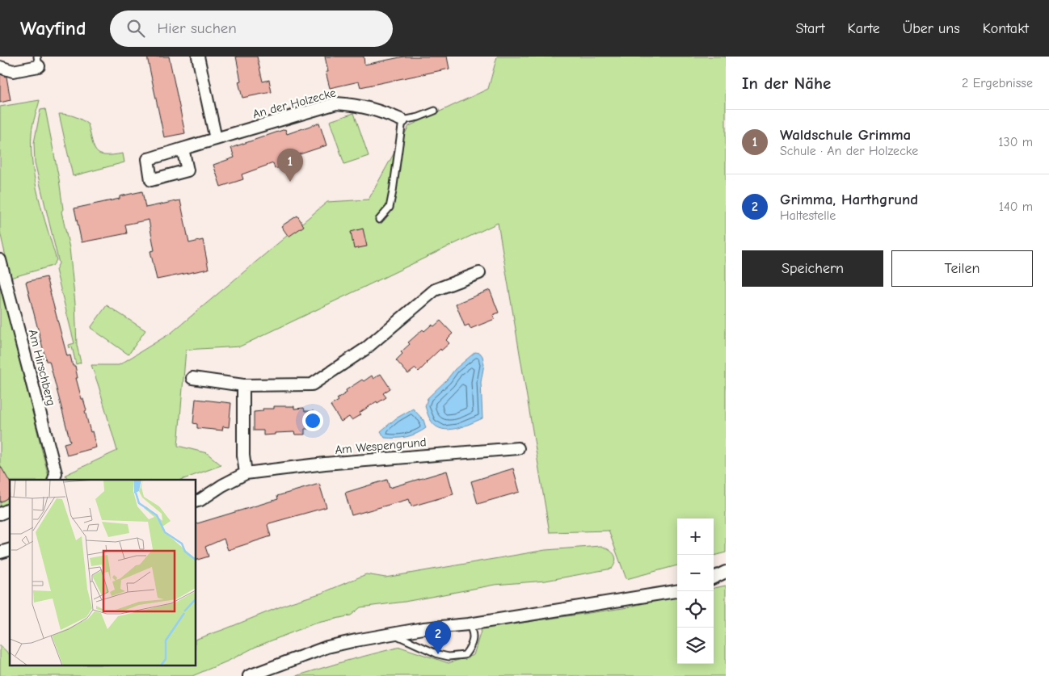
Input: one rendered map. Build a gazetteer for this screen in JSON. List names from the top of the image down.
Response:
{
  "streets": {
    "street": ["An der Holzecke", "Am Hirschberg", "Am Wespengrund"]
  },
  "page": {
    "header": "Wayfind",
    "search": "Hier suchen",
    "nav": [
      "Start",
      "Karte",
      "Über uns",
      "Kontakt"
    ],
    "heading": ["In der Nähe", "2 Ergebnisse"],
    "list": [
      {
        "mark": "1",
        "name": "Waldschule Grimma",
        "note": "Schule · An der Holzecke",
        "value": "130 m"
      },
      {
        "mark": "2",
        "name": "Grimma, Harthgrund",
        "note": "Haltestelle",
        "value": "140 m"
      }
    ],
    "pins": ["1", "2"],
    "buttons": ["Speichern", "Teilen"],
    "map_buttons": ["+", "−"]
  }
}
